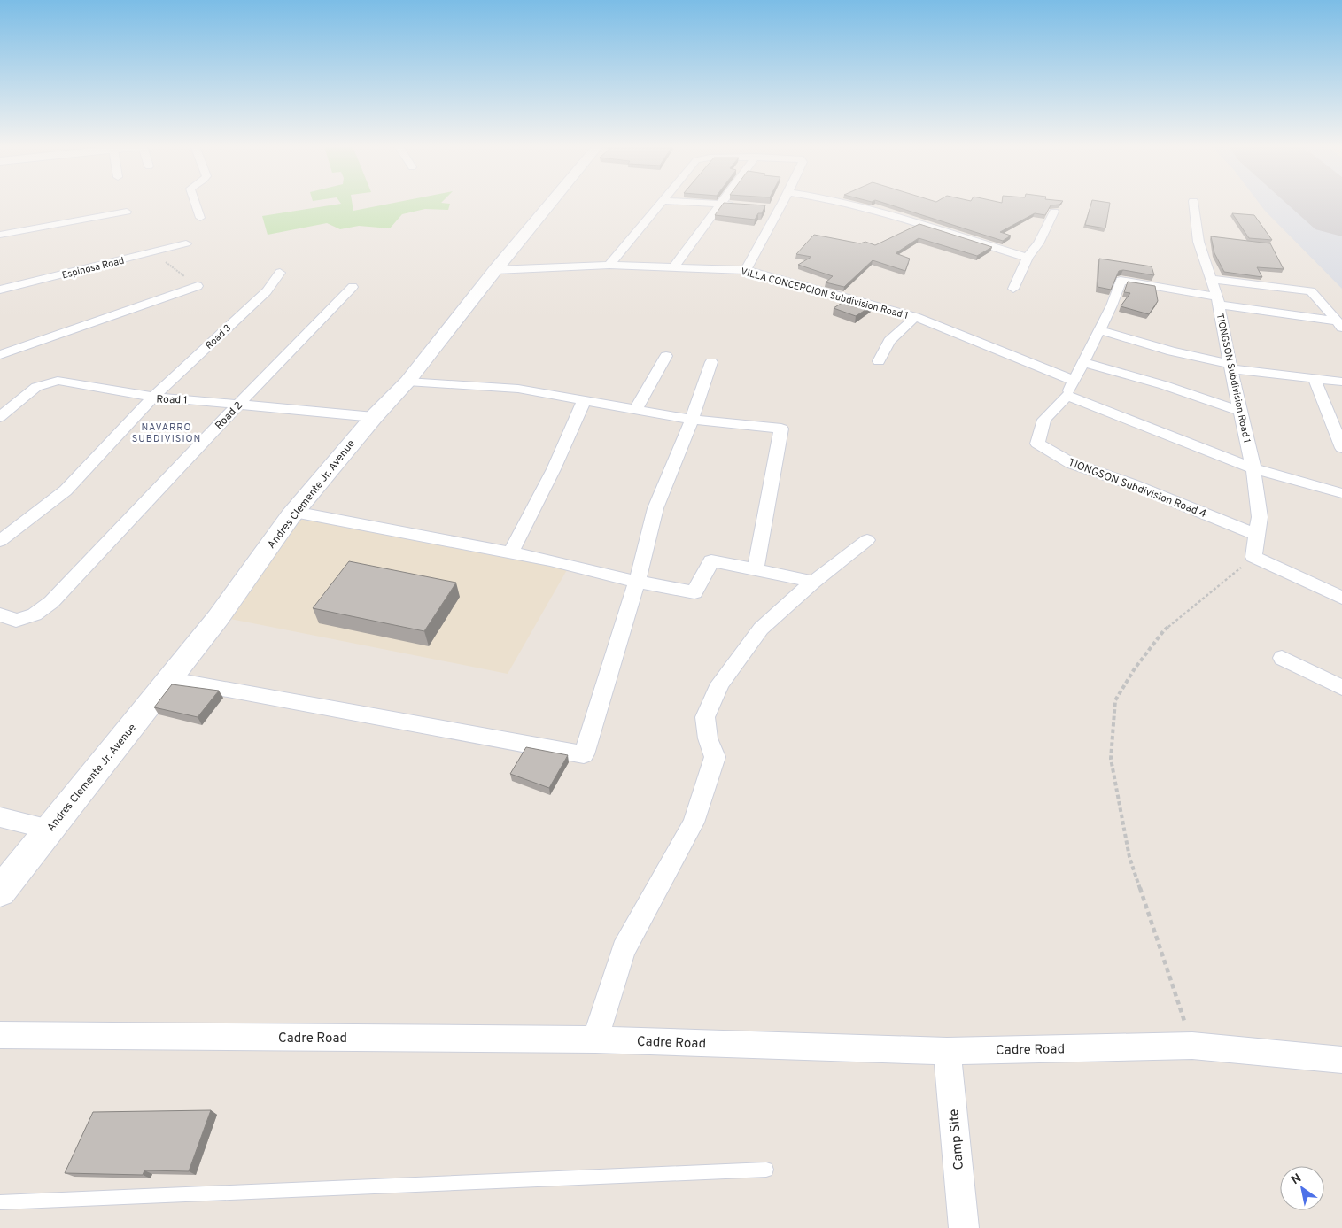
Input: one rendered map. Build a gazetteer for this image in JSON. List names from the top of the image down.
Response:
{
  "streets": {
    "main road": ["Andres Clemente Jr. Avenue"],
    "street": [
      "Espinosa Road",
      "VILLA CONCEPCION Subdivision Road 1",
      "Road 3",
      "TIONGSON Subdivision Road 1",
      "Road 1",
      "Road 2",
      "TIONGSON Subdivision Road 4",
      "Cadre Road",
      "Camp Site"
    ]
  },
  "crossings": [
    ["VILLA CONCEPCION Subdivision Road 1", "Andres Clemente Jr. Avenue"],
    ["Road 3", "Road 1"],
    ["TIONGSON Subdivision Road 1", "TIONGSON Subdivision Road 4"],
    ["Road 1", "Road 2"],
    ["Road 1", "Andres Clemente Jr. Avenue"],
    ["Cadre Road", "Camp Site"]
  ],
  "districts": ["NAVARRO SUBDIVISION"],
  "north": "top left"
}
